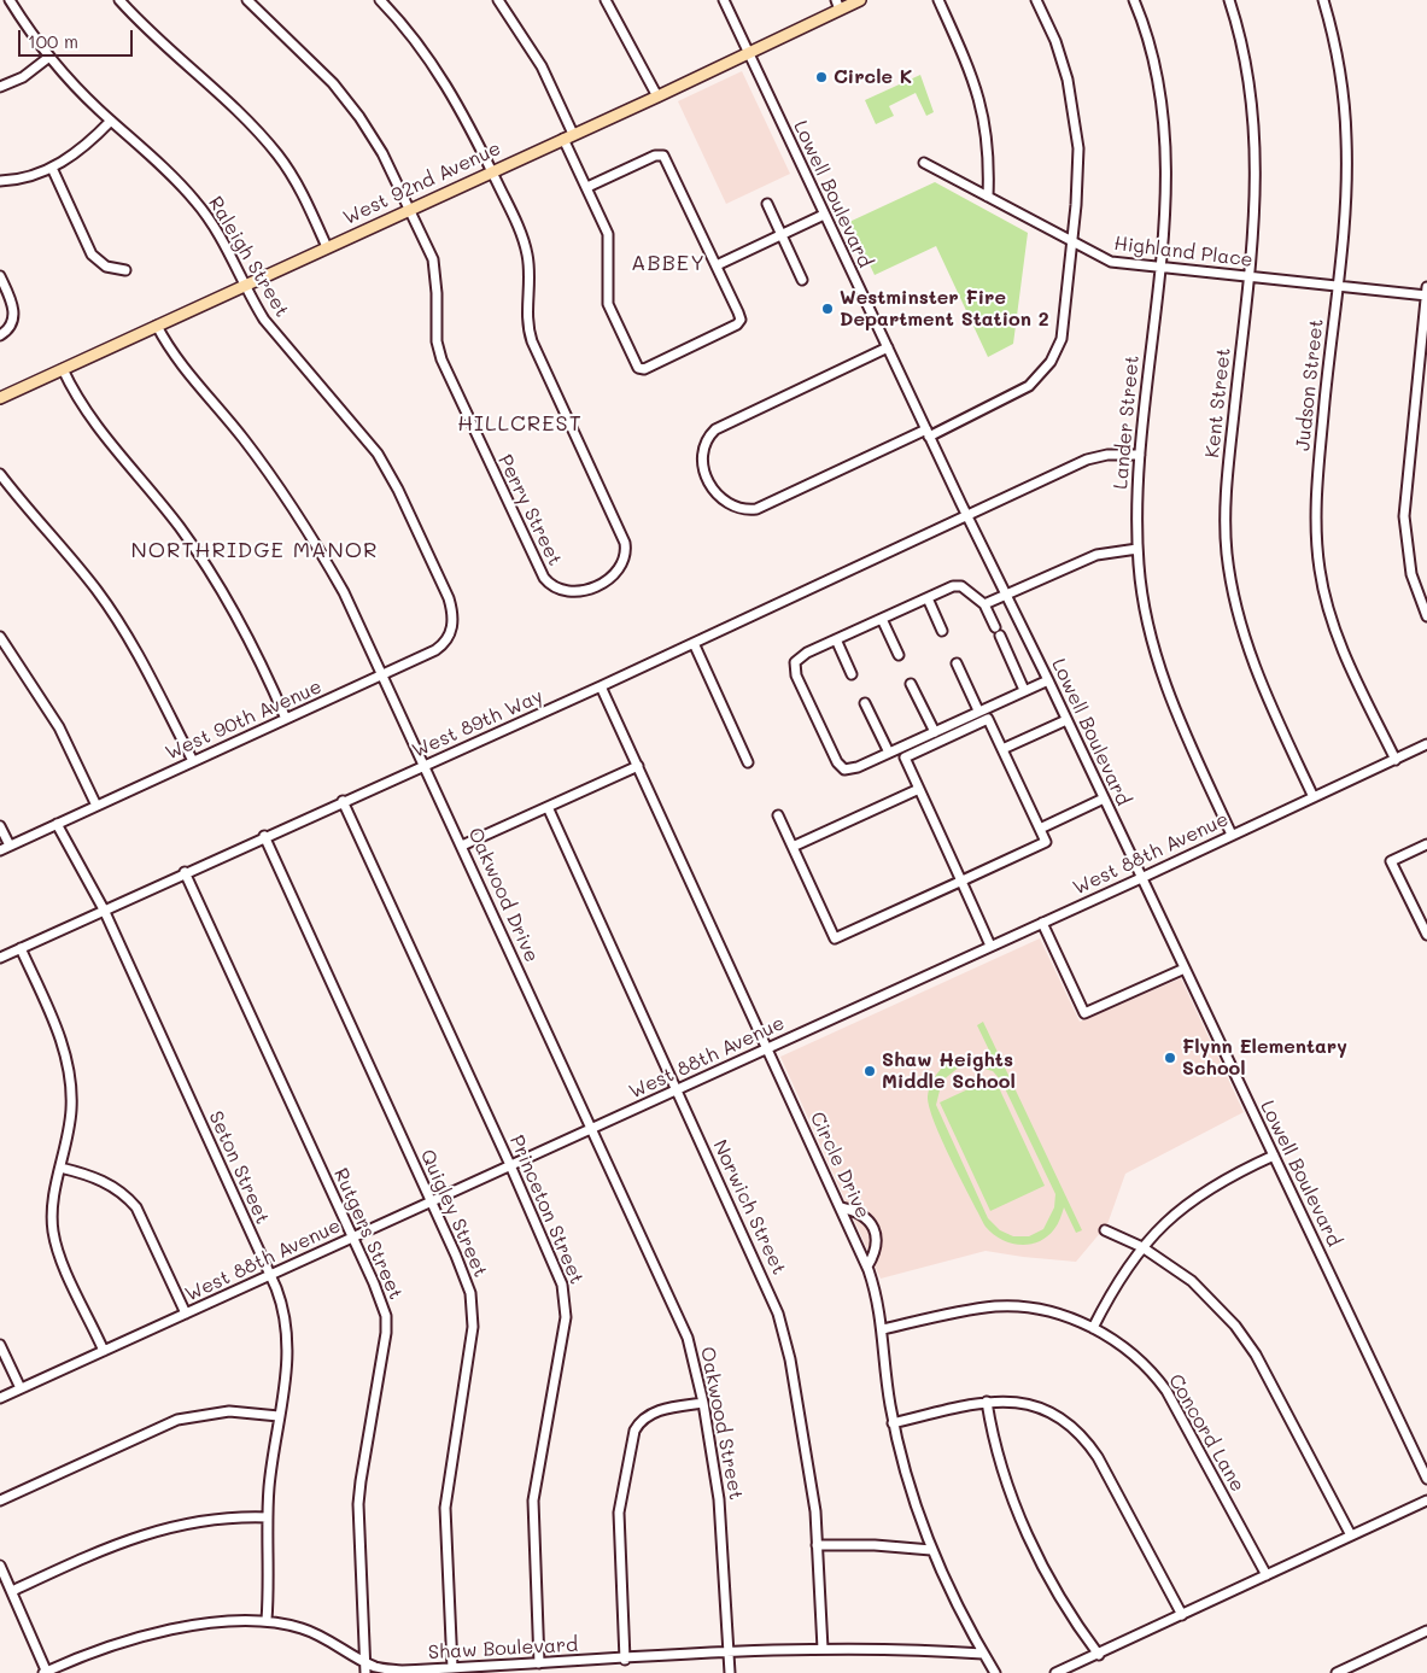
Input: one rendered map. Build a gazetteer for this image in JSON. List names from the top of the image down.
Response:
{
  "streets": {
    "main road": ["West 92nd Avenue"],
    "street": [
      "Lowell Boulevard",
      "Highland Place",
      "Raleigh Street",
      "Judson Street",
      "Kent Street",
      "Lander Street",
      "Perry Street",
      "West 90th Avenue",
      "West 89th Way",
      "West 88th Avenue",
      "Oakwood Drive",
      "Circle Drive",
      "Seton Street",
      "Norwich Street",
      "Princeton Street",
      "Quigley Street",
      "Rutgers Street",
      "Oakwood Street",
      "Concord Lane",
      "Shaw Boulevard"
    ]
  },
  "crossings": [
    ["West 92nd Avenue", "Lowell Boulevard"],
    ["West 92nd Avenue", "Raleigh Street"],
    ["West 92nd Avenue", "Perry Street"],
    ["West 92nd Avenue", "Oakwood Drive"],
    ["Lowell Boulevard", "West 89th Way"],
    ["Lowell Boulevard", "West 88th Avenue"],
    ["Highland Place", "Judson Street"],
    ["Highland Place", "Kent Street"],
    ["Highland Place", "Lander Street"],
    ["Raleigh Street", "West 90th Avenue"],
    ["Judson Street", "West 88th Avenue"],
    ["Kent Street", "West 88th Avenue"],
    ["Lander Street", "West 89th Way"],
    ["Lander Street", "West 88th Avenue"],
    ["West 90th Avenue", "Oakwood Drive"],
    ["West 90th Avenue", "Seton Street"],
    ["West 89th Way", "Oakwood Drive"],
    ["West 89th Way", "Circle Drive"],
    ["West 89th Way", "Seton Street"],
    ["West 89th Way", "Princeton Street"],
    ["West 89th Way", "Quigley Street"],
    ["West 89th Way", "Rutgers Street"],
    ["West 88th Avenue", "Oakwood Drive"],
    ["West 88th Avenue", "Circle Drive"],
    ["West 88th Avenue", "Seton Street"],
    ["West 88th Avenue", "Norwich Street"],
    ["West 88th Avenue", "Princeton Street"],
    ["West 88th Avenue", "Quigley Street"],
    ["West 88th Avenue", "Rutgers Street"],
    ["West 88th Avenue", "Oakwood Street"],
    ["Oakwood Drive", "Oakwood Street"],
    ["Circle Drive", "Concord Lane"],
    ["Circle Drive", "Shaw Boulevard"],
    ["Seton Street", "Shaw Boulevard"],
    ["Norwich Street", "Shaw Boulevard"],
    ["Princeton Street", "Shaw Boulevard"],
    ["Quigley Street", "Shaw Boulevard"],
    ["Rutgers Street", "Shaw Boulevard"],
    ["Oakwood Street", "Shaw Boulevard"]
  ],
  "districts": ["ABBEY", "HILLCREST", "NORTHRIDGE MANOR"],
  "places": [
    "Circle K",
    "Westminster Fire Department Station 2",
    "Flynn Elementary School",
    "Shaw Heights Middle School"
  ],
  "scale_bar": "100 m"
}
